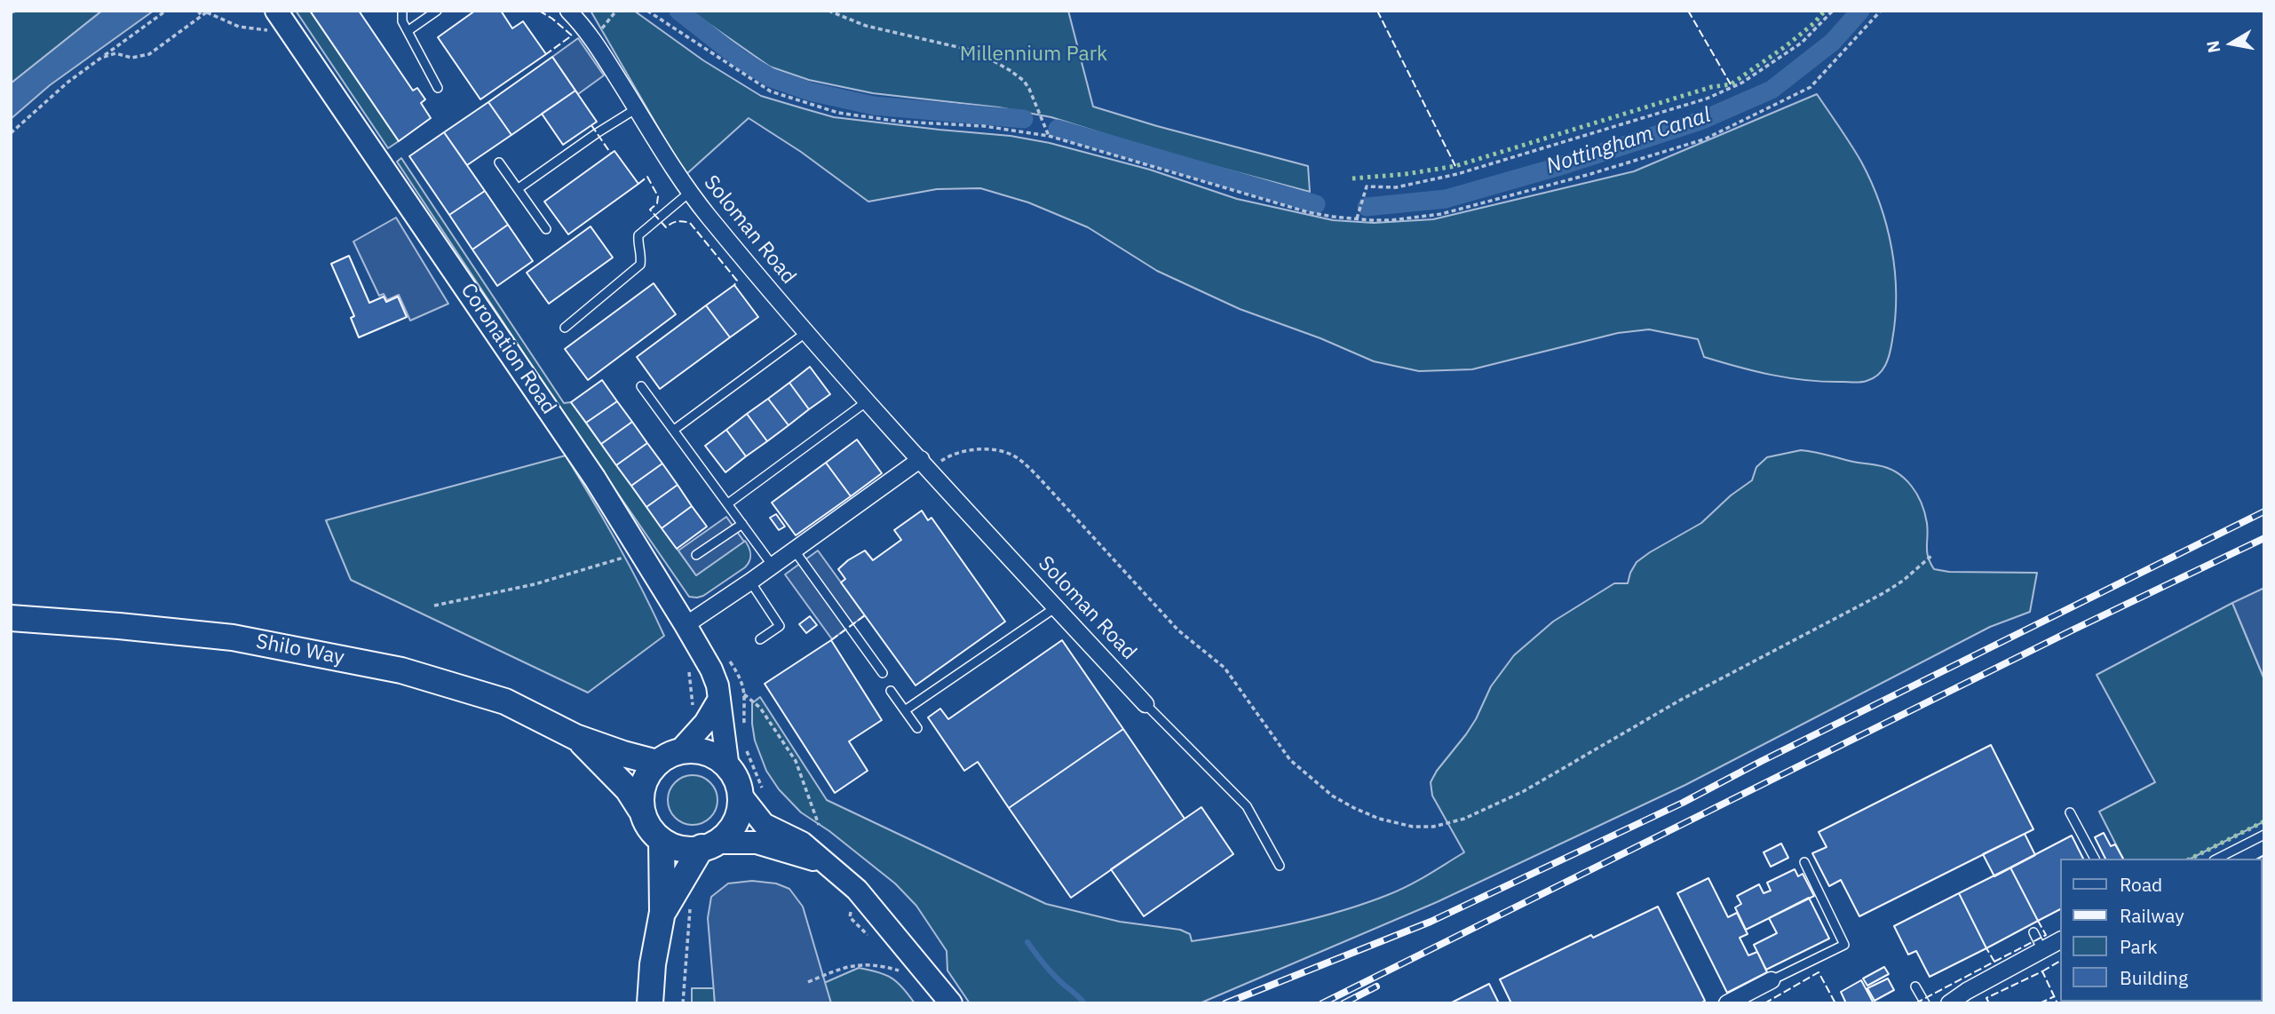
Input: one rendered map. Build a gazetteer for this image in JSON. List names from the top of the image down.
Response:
{
  "streets": {
    "main road": ["Shilo Way"],
    "street": ["Soloman Road", "Coronation Road"]
  },
  "crossings": [
    ["Coronation Road", "Shilo Way"]
  ],
  "water": ["Nottingham Canal"],
  "parks": ["Millennium Park"],
  "legend": [
    "Road",
    "Railway",
    "Park",
    "Building"
  ],
  "north": "left"
}
